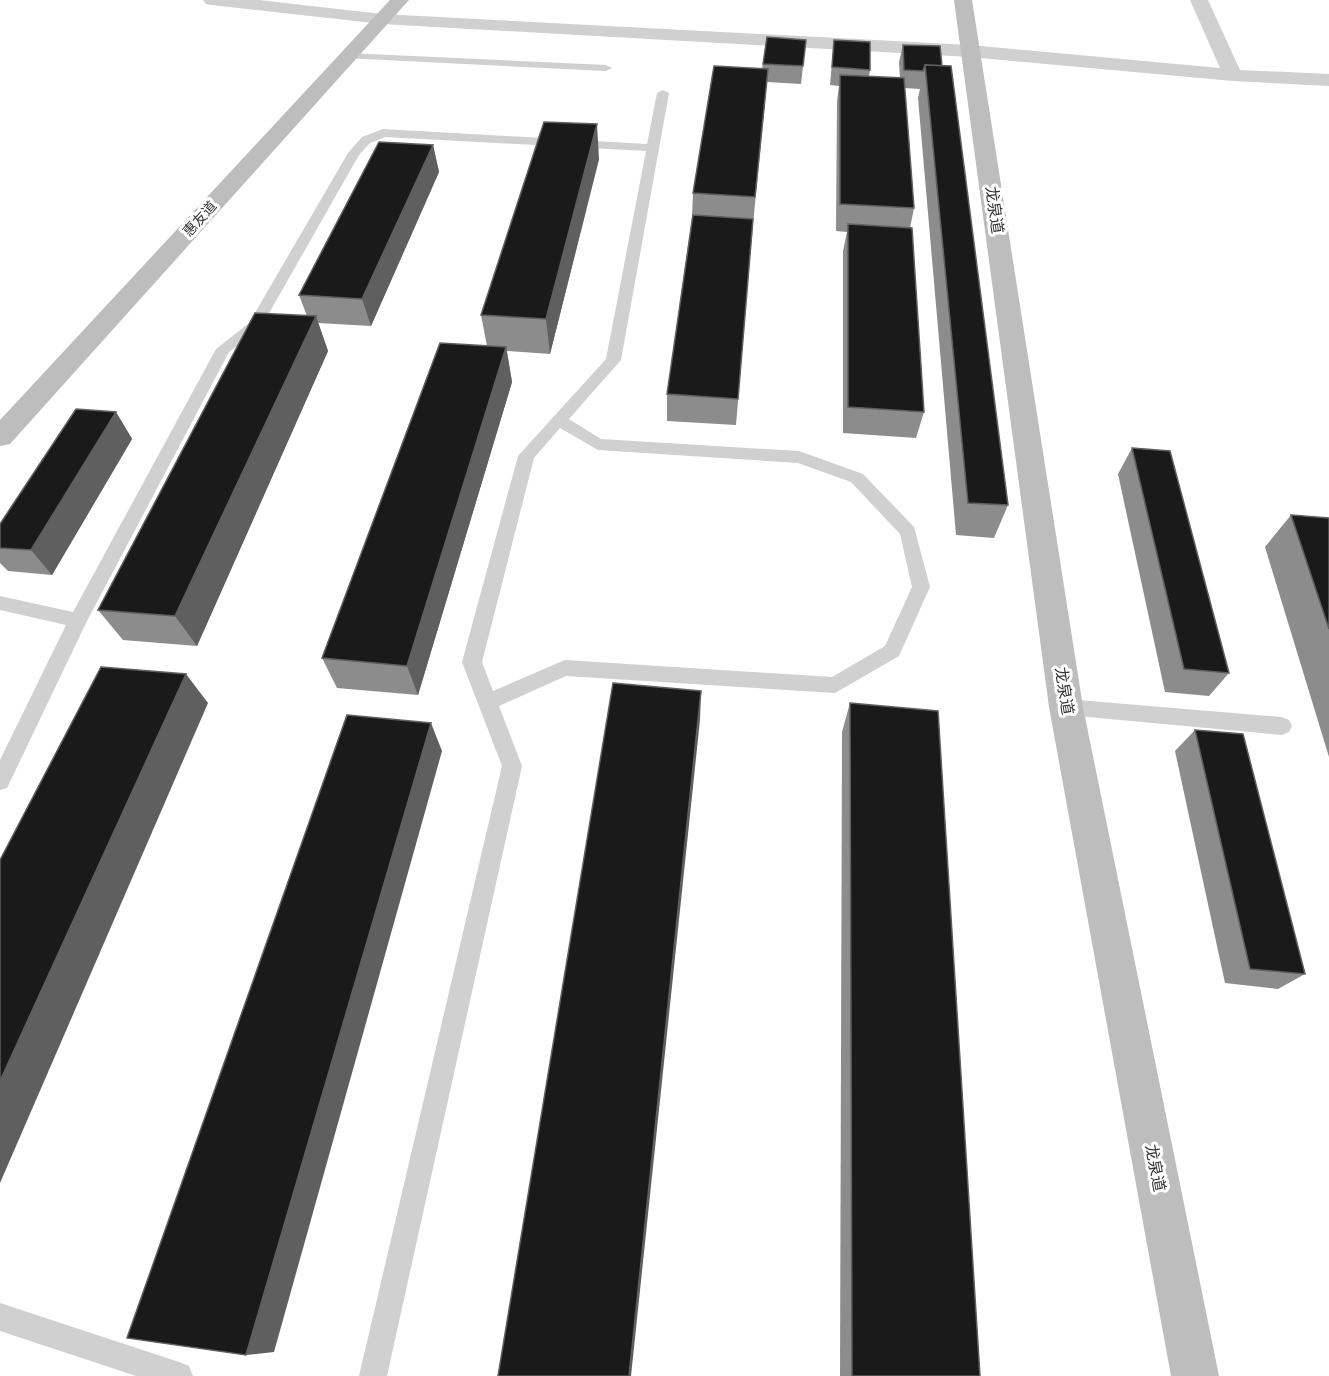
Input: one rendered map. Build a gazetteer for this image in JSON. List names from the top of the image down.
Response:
{
  "streets": {
    "street": ["龙泉道", "惠友道"]
  }
}
